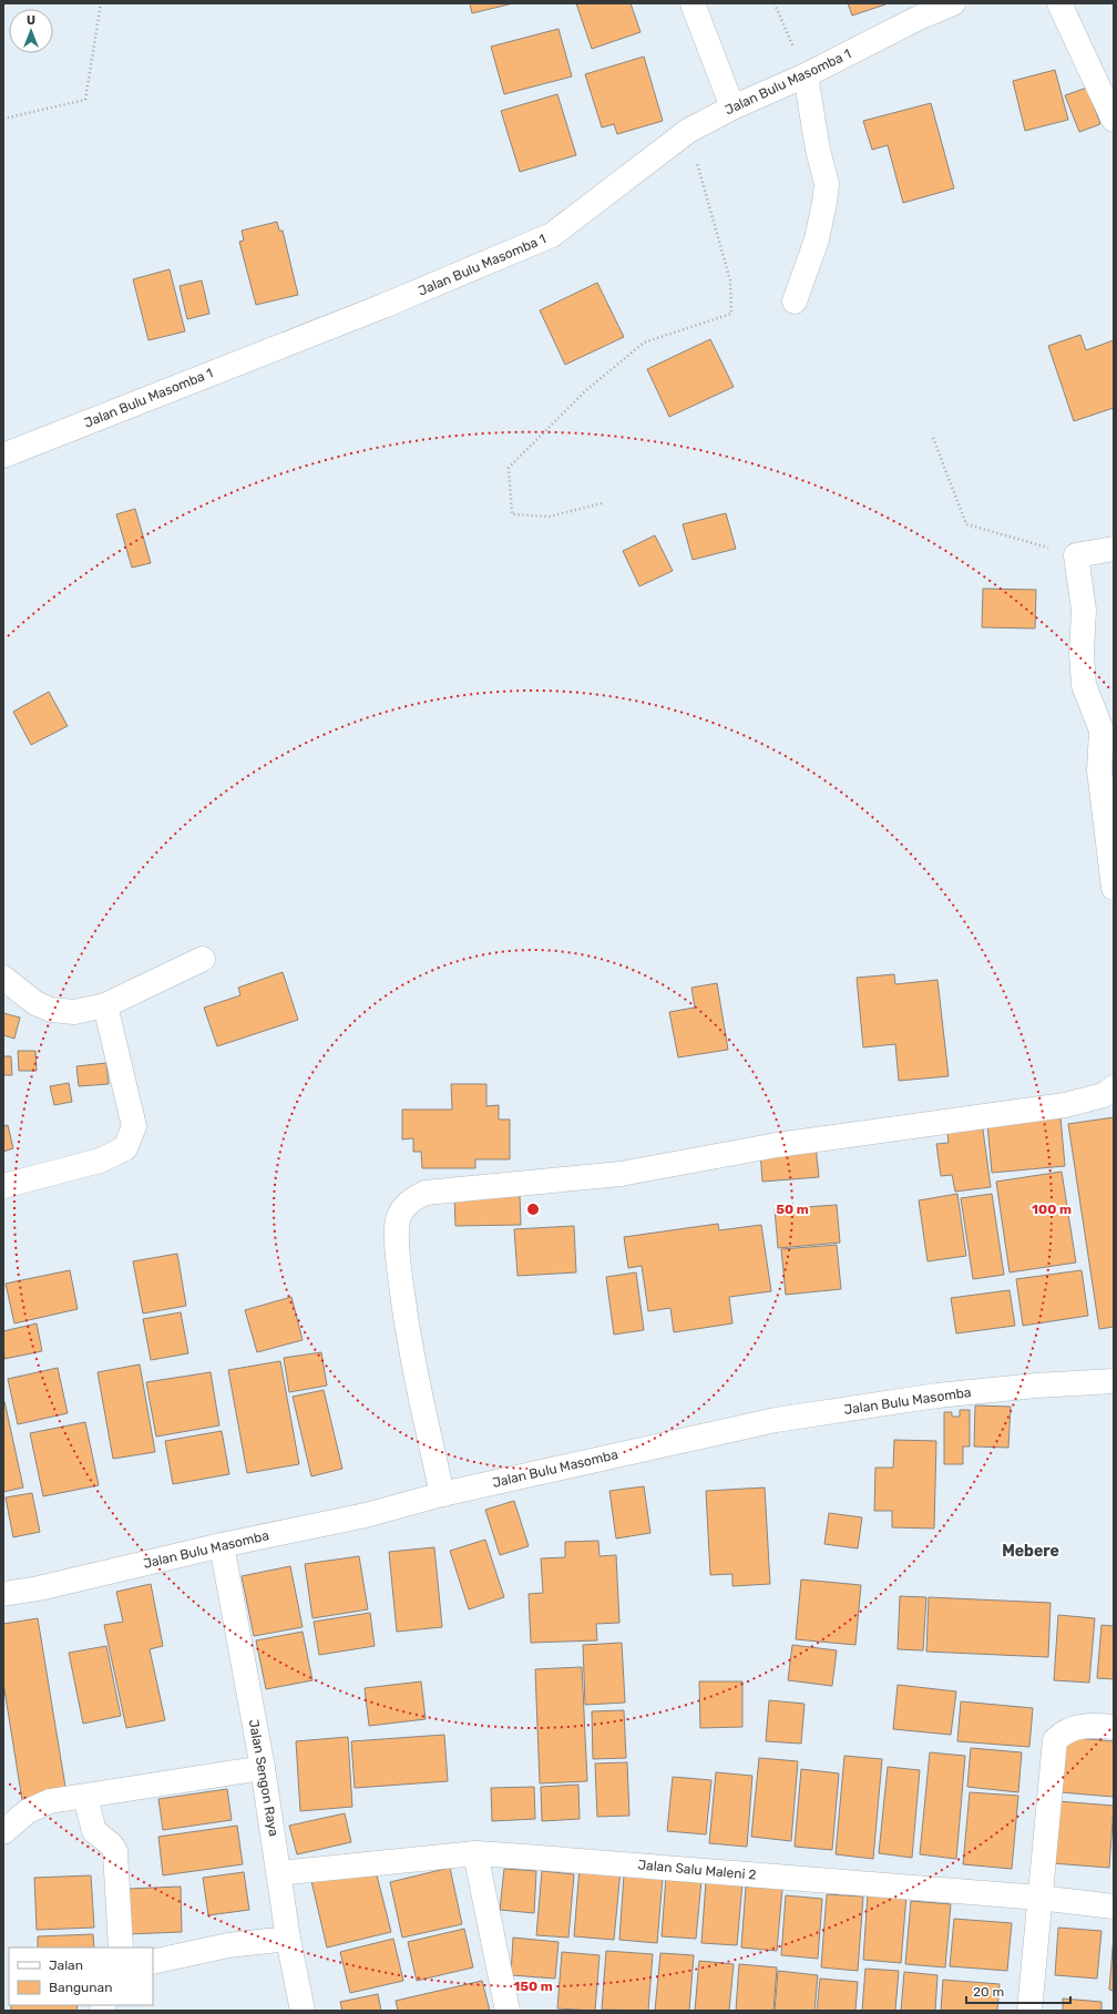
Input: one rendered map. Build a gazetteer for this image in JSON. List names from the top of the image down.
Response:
{
  "streets": {
    "street": [
      "Jalan Bulu Masomba 1",
      "Jalan Bulu Masomba",
      "Jalan Sengon Raya",
      "Jalan Salu Maleni 2"
    ]
  },
  "crossings": [
    ["Jalan Bulu Masomba", "Jalan Sengon Raya"],
    ["Jalan Sengon Raya", "Jalan Salu Maleni 2"]
  ],
  "districts": ["Mebere"],
  "legend": ["Jalan", "Bangunan"],
  "scale_bar": "20 m",
  "north": "top",
  "rings": ["50 m", "100 m", "150 m"]
}
